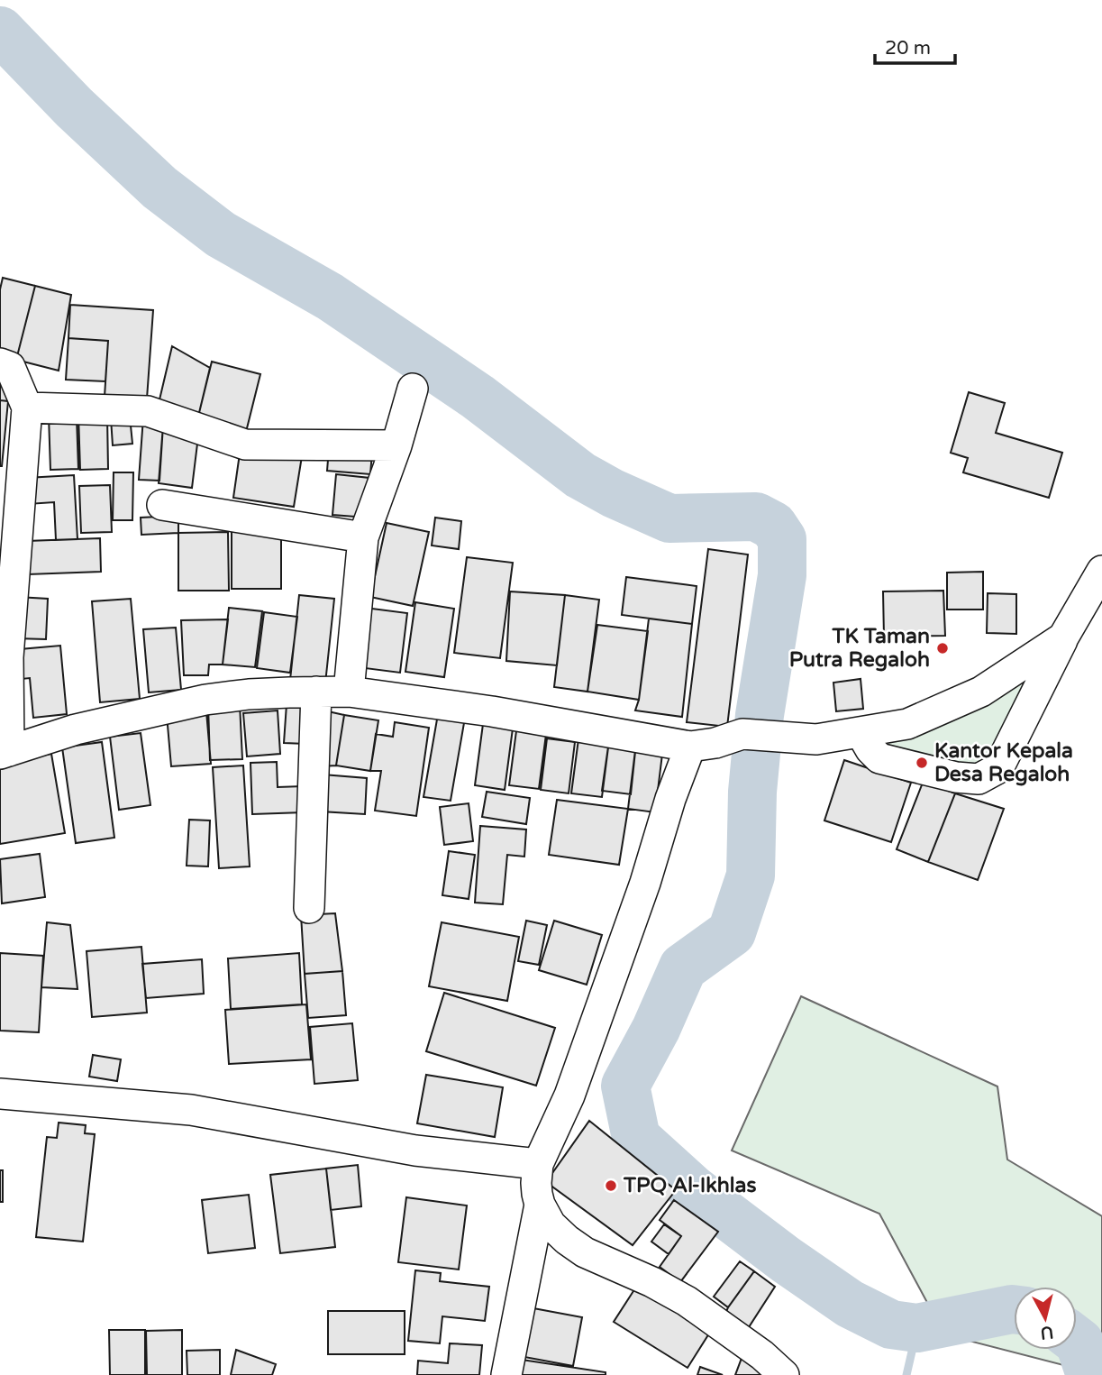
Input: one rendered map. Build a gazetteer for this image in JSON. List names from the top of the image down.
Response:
{
  "places": ["TK Taman Putra Regaloh", "Kantor Kepala Desa Regaloh", "TPQ Al-Ikhlas"],
  "scale_bar": "20 m",
  "north": "bottom"
}
